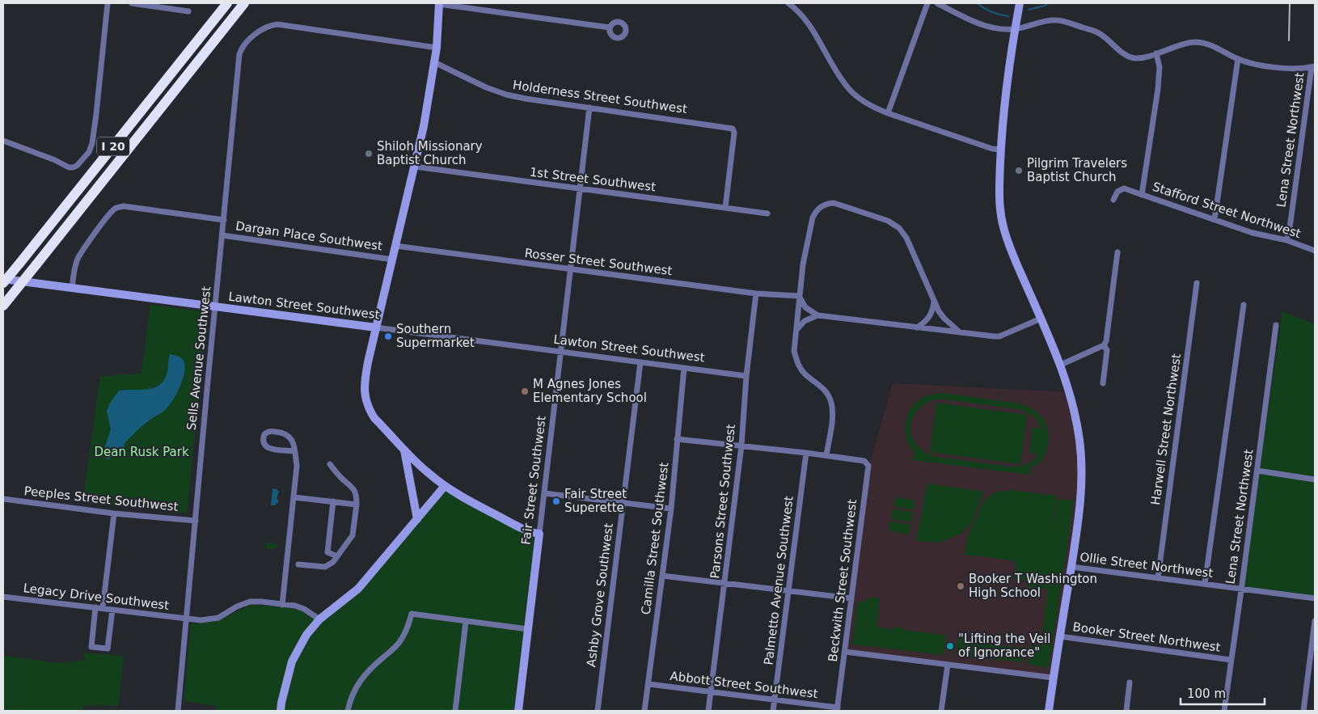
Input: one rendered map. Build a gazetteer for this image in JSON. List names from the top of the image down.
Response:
{
  "streets": {
    "highway": ["I 20"],
    "street": [
      "Holderness Street Southwest",
      "Lena Street Northwest",
      "1st Street Southwest",
      "Stafford Street Northwest",
      "Dargan Place Southwest",
      "Rosser Street Southwest",
      "Lawton Street Southwest",
      "Sells Avenue Southwest",
      "Harwell Street Northwest",
      "Fair Street Southwest",
      "Peeples Street Southwest",
      "Parsons Street Southwest",
      "Camilla Street Southwest",
      "Ollie Street Northwest",
      "Palmetto Avenue Southwest",
      "Beckwith Street Southwest",
      "Ashby Grove Southwest",
      "Legacy Drive Southwest",
      "Booker Street Northwest",
      "Abbott Street Southwest"
    ]
  },
  "crossings": [
    ["Holderness Street Southwest", "1st Street Southwest"],
    ["Holderness Street Southwest", "Fair Street Southwest"],
    ["Lena Street Northwest", "Stafford Street Northwest"],
    ["Lena Street Northwest", "Ollie Street Northwest"],
    ["Lena Street Northwest", "Booker Street Northwest"],
    ["1st Street Southwest", "Fair Street Southwest"],
    ["Dargan Place Southwest", "Lawton Street Southwest"],
    ["Dargan Place Southwest", "Sells Avenue Southwest"],
    ["Rosser Street Southwest", "Fair Street Southwest"],
    ["Rosser Street Southwest", "Parsons Street Southwest"],
    ["Lawton Street Southwest", "Sells Avenue Southwest"],
    ["Lawton Street Southwest", "Fair Street Southwest"],
    ["Lawton Street Southwest", "Parsons Street Southwest"],
    ["Lawton Street Southwest", "Camilla Street Southwest"],
    ["Lawton Street Southwest", "Ashby Grove Southwest"],
    ["Sells Avenue Southwest", "Peeples Street Southwest"],
    ["Sells Avenue Southwest", "Legacy Drive Southwest"],
    ["Harwell Street Northwest", "Ollie Street Northwest"],
    ["Parsons Street Southwest", "Abbott Street Southwest"],
    ["Camilla Street Southwest", "Abbott Street Southwest"],
    ["Palmetto Avenue Southwest", "Abbott Street Southwest"],
    ["Beckwith Street Southwest", "Abbott Street Southwest"]
  ],
  "parks": ["Dean Rusk Park"],
  "places": [
    "Shiloh Missionary Baptist Church",
    "Pilgrim Travelers Baptist Church",
    "Southern Supermarket",
    "M Agnes Jones Elementary School",
    "Fair Street Superette",
    "Booker T Washington High School",
    "\"Lifting the Veil of Ignorance\""
  ],
  "scale_bar": "100 m"
}
